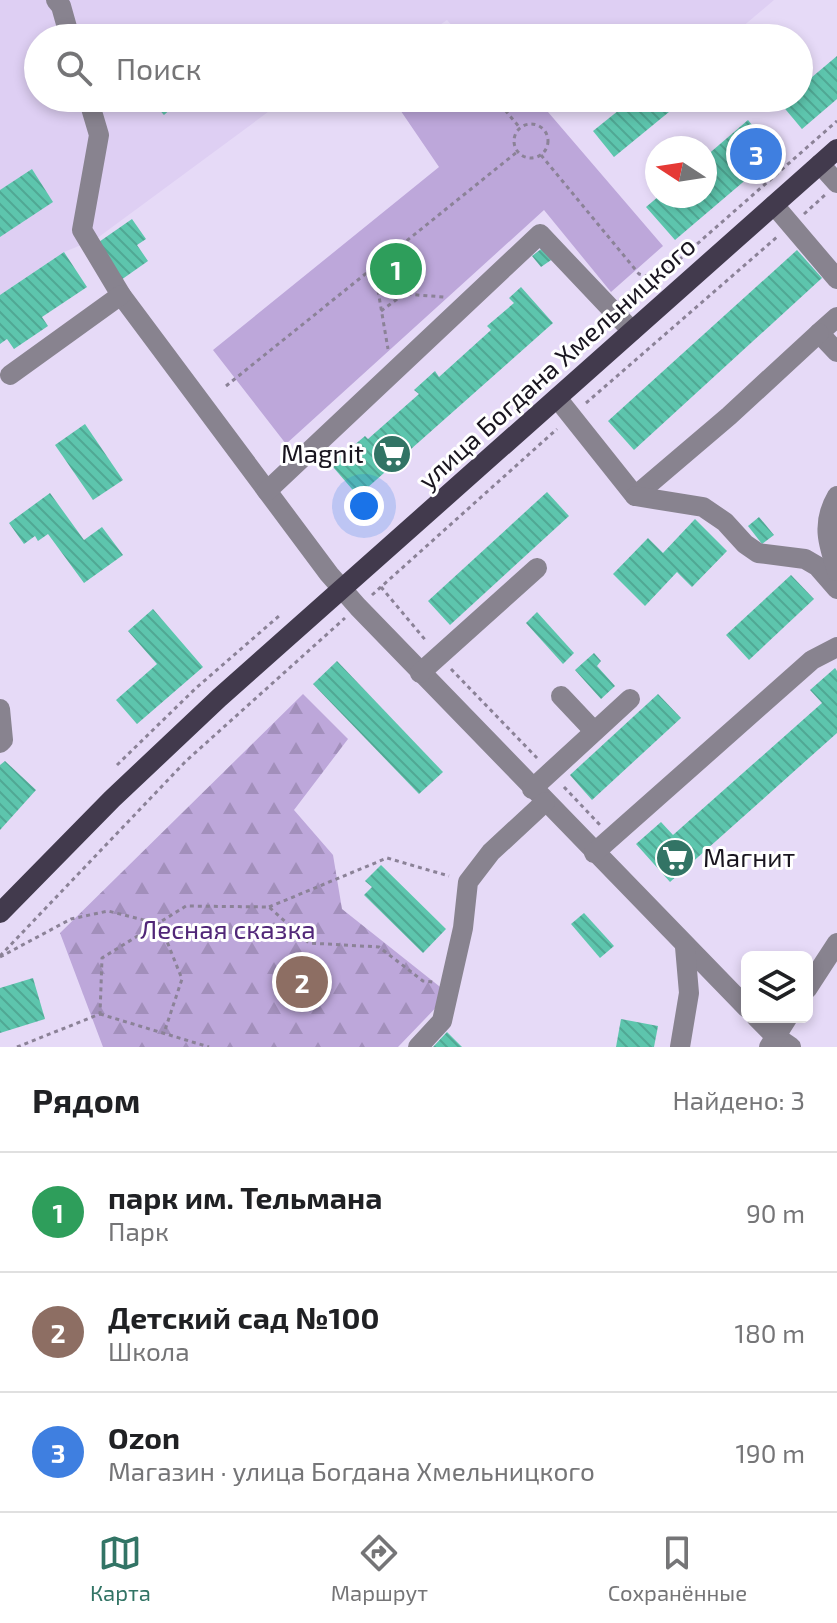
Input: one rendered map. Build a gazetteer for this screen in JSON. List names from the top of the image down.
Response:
{
  "streets": {
    "main road": ["улица Богдана Хмельницкого"]
  },
  "parks": ["Лесная сказка"],
  "places": {
    "supermarket": ["Magnit", "Магнит"]
  },
  "north": "left",
  "page": {
    "search": "Поиск",
    "pins": ["3", "1", "2"],
    "heading": ["Рядом", "Найдено: 3"],
    "list": [
      {
        "mark": "1",
        "name": "парк им. Тельмана",
        "note": "Парк",
        "value": "90 m"
      },
      {
        "mark": "2",
        "name": "Детский сад №100",
        "note": "Школа",
        "value": "180 m"
      },
      {
        "mark": "3",
        "name": "Ozon",
        "note": "Магазин · улица Богдана Хмельницкого",
        "value": "190 m"
      }
    ],
    "nav": ["Карта", "Маршрут", "Сохранённые"]
  }
}
